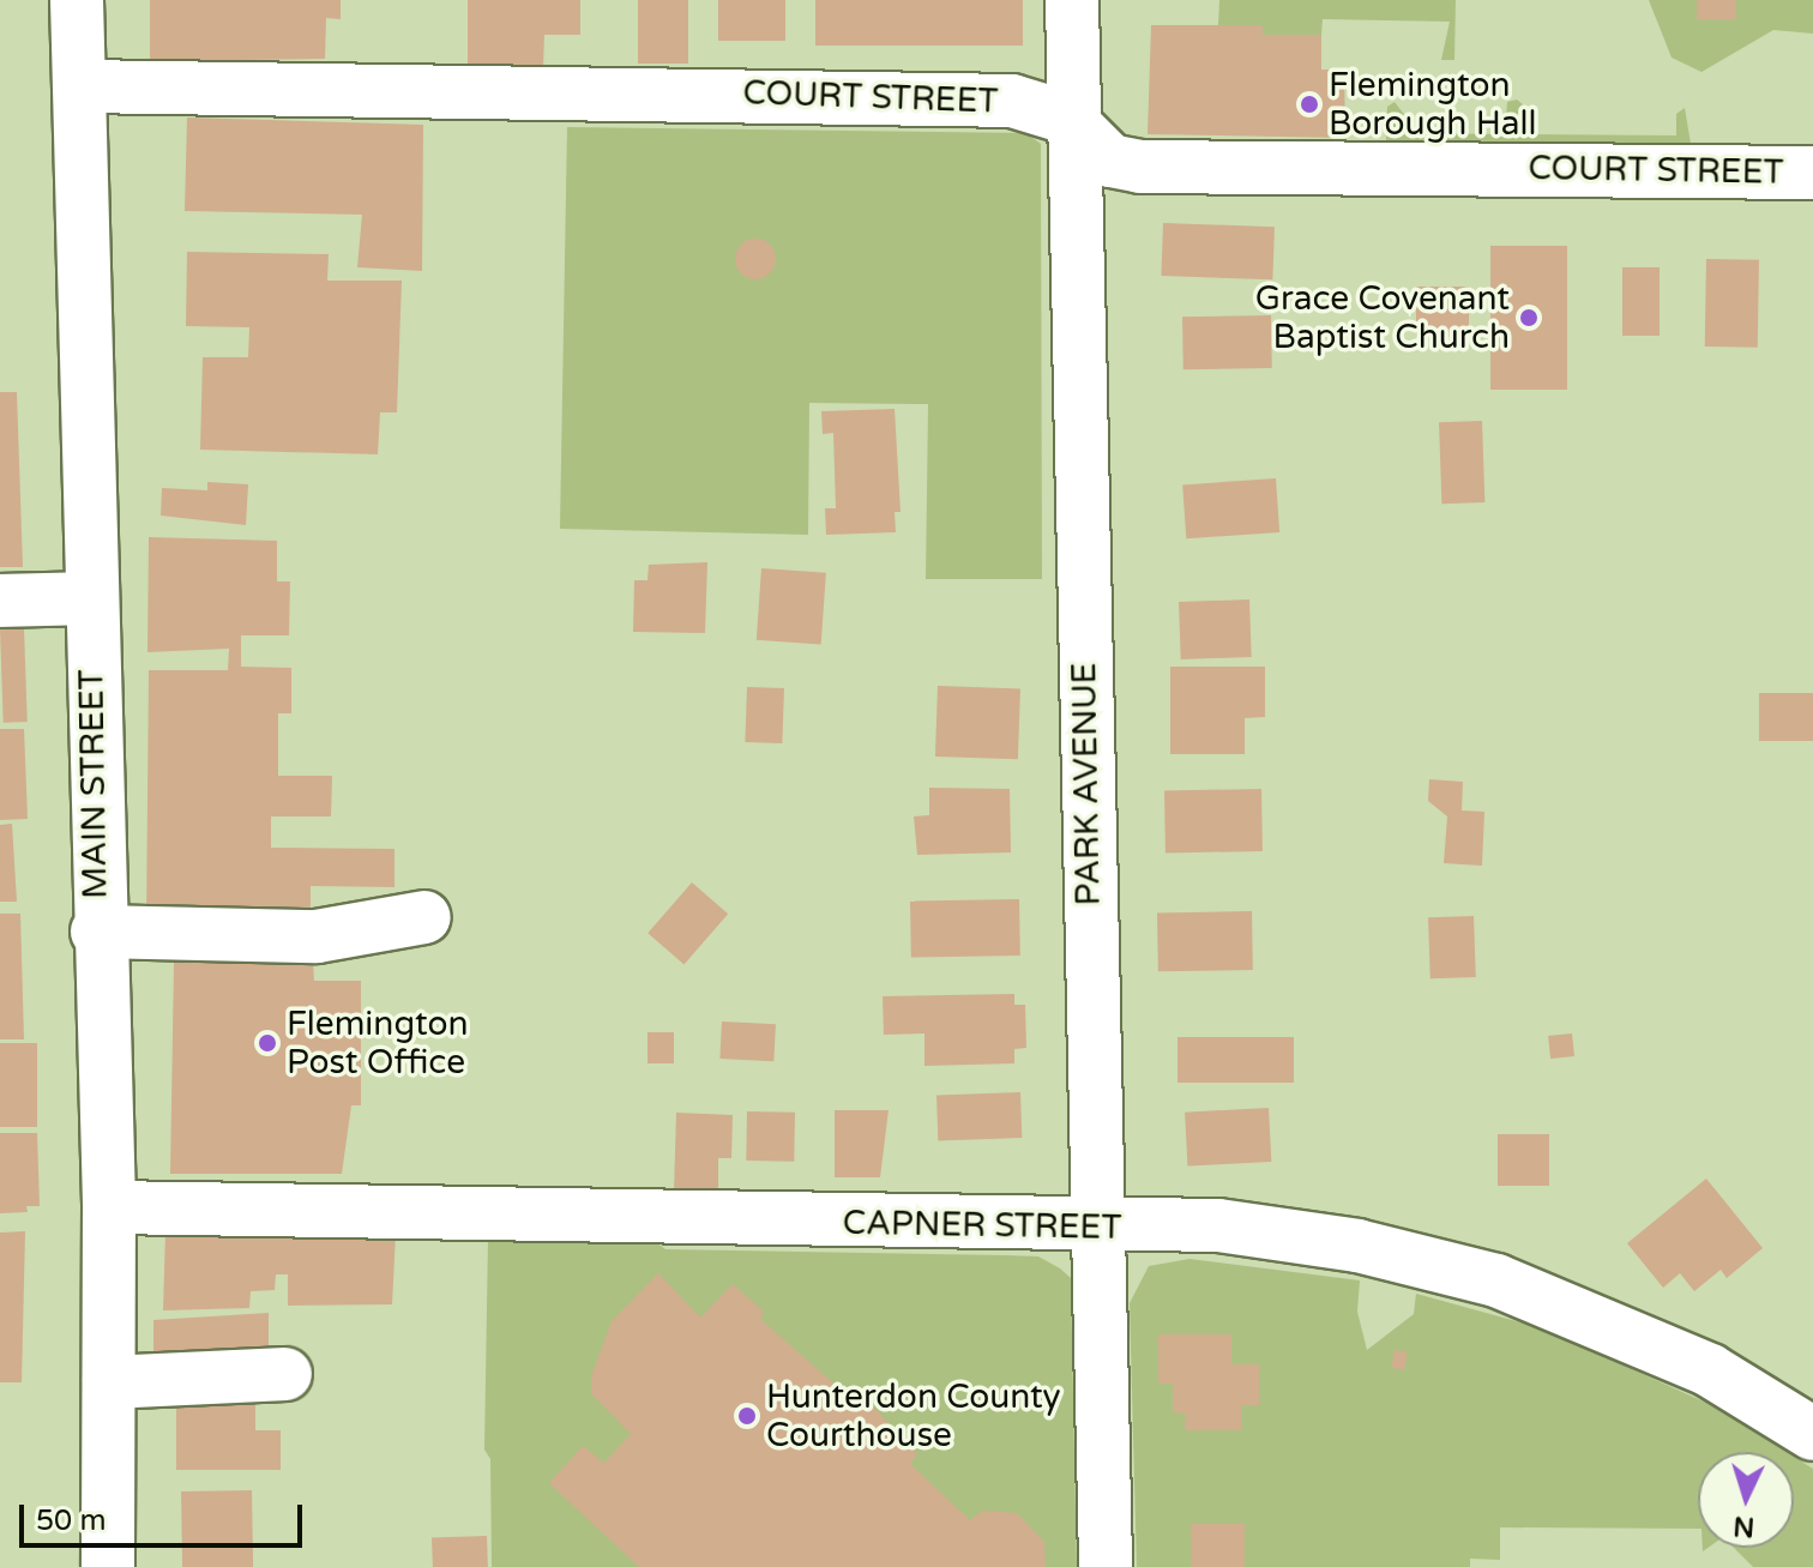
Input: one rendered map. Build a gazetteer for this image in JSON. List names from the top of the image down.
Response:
{
  "streets": {
    "street": [
      "COURT STREET",
      "MAIN STREET",
      "PARK AVENUE",
      "CAPNER STREET"
    ]
  },
  "crossings": [
    ["COURT STREET", "MAIN STREET"],
    ["COURT STREET", "PARK AVENUE"],
    ["MAIN STREET", "CAPNER STREET"],
    ["PARK AVENUE", "CAPNER STREET"]
  ],
  "places": [
    "Flemington Borough Hall",
    "Grace Covenant Baptist Church",
    "Flemington Post Office",
    "Hunterdon County Courthouse"
  ],
  "scale_bar": "50 m",
  "north": "bottom"
}
